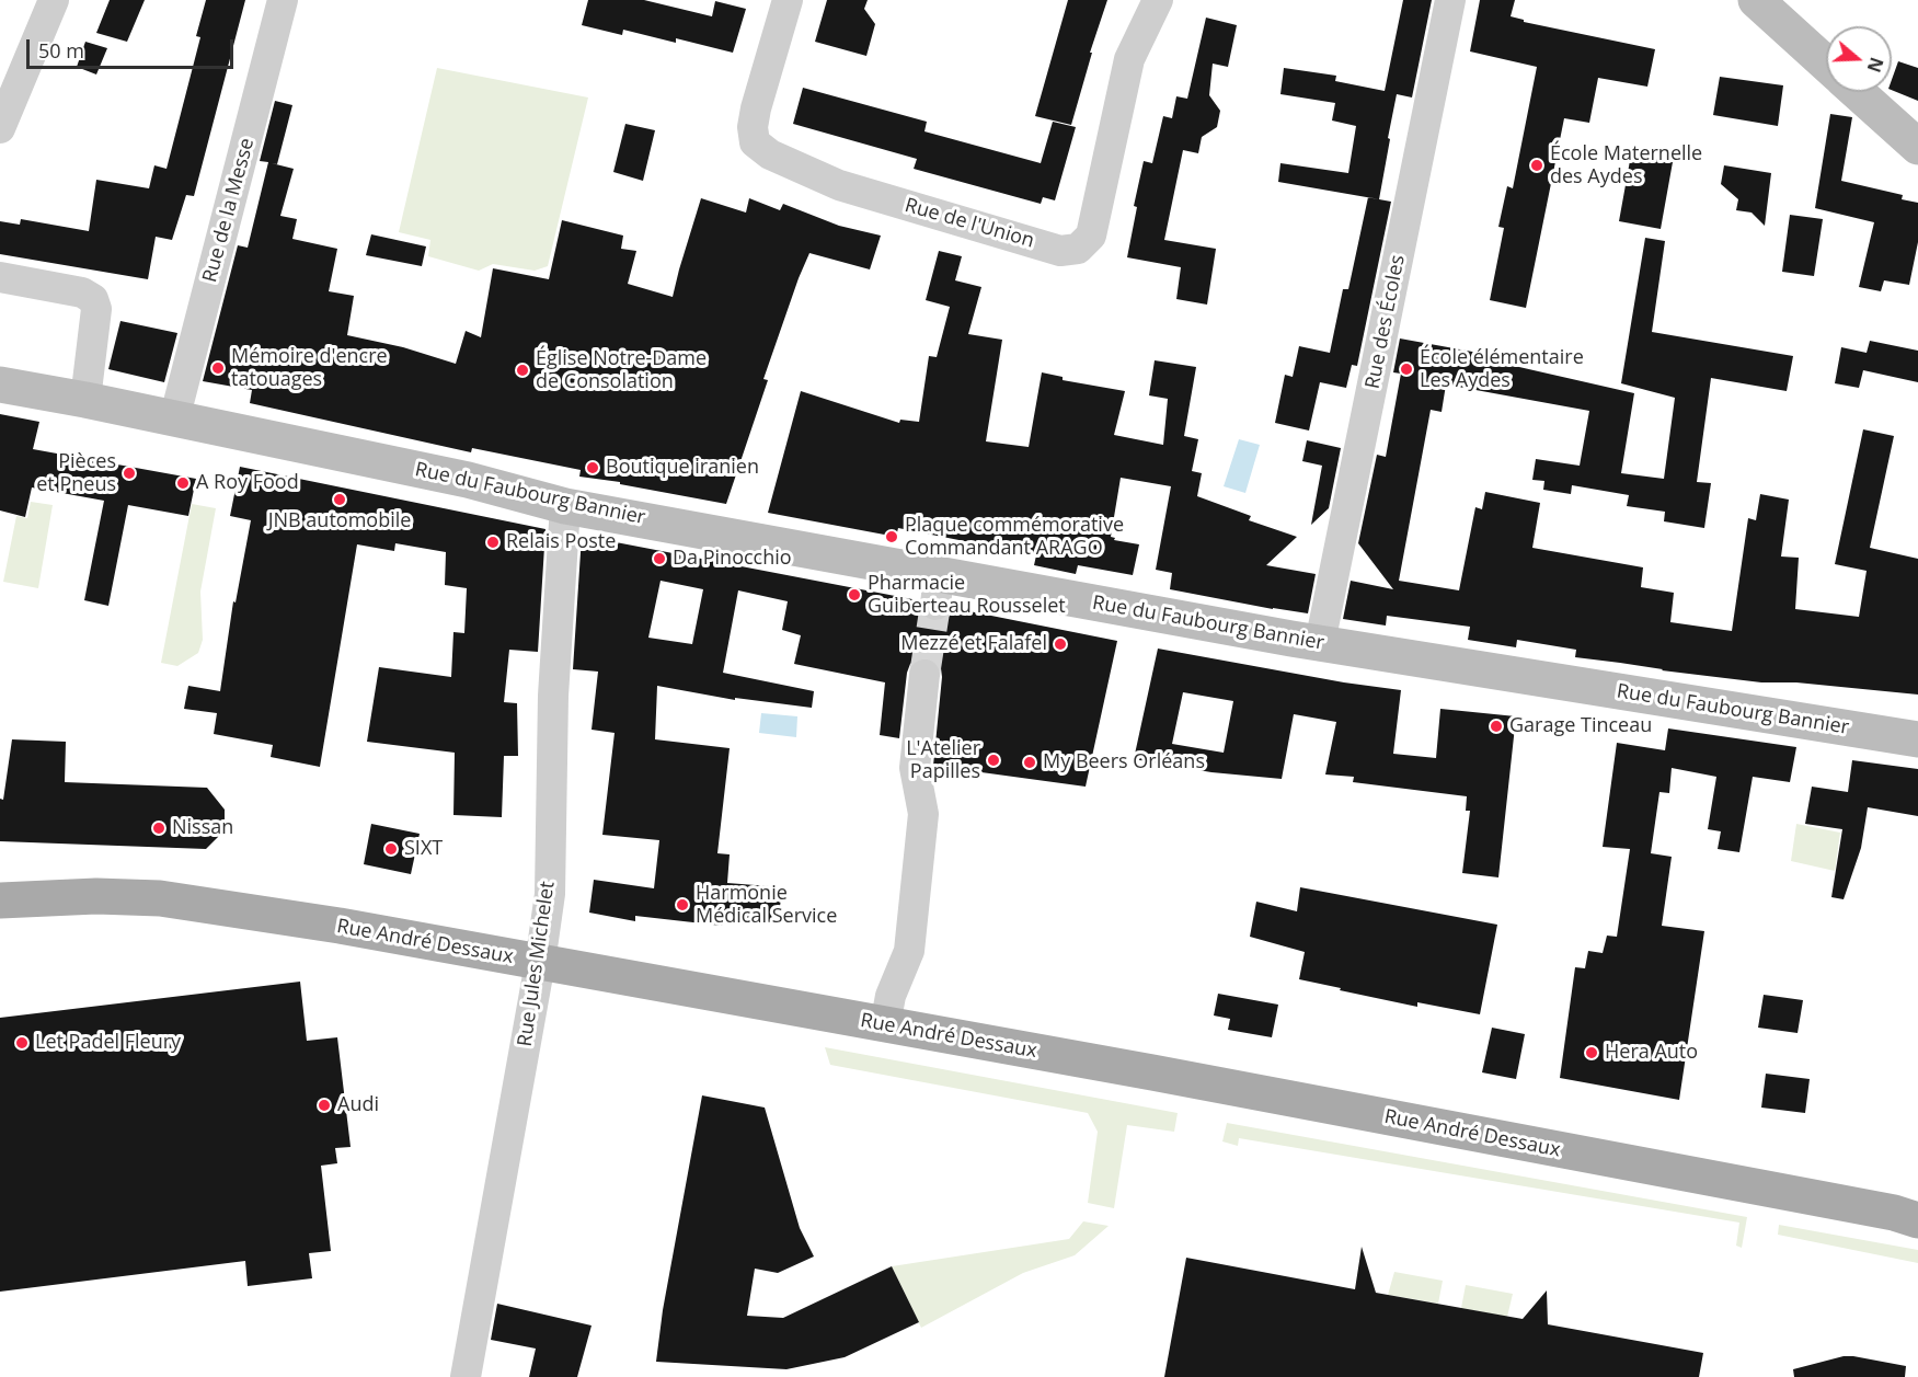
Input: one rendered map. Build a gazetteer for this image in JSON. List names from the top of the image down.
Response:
{
  "streets": {
    "main road": ["Rue du Faubourg Bannier", "Rue André Dessaux"],
    "street": [
      "Rue de la Messe",
      "Rue de l'Union",
      "Rue des Écoles",
      "Rue Jules Michelet"
    ]
  },
  "crossings": [
    ["Rue de la Messe", "Rue du Faubourg Bannier"],
    ["Rue des Écoles", "Rue du Faubourg Bannier"],
    ["Rue du Faubourg Bannier", "Rue Jules Michelet"],
    ["Rue André Dessaux", "Rue Jules Michelet"]
  ],
  "places": [
    "École Maternelle des Aydes",
    "Mémoire d'encre tatouages",
    "École élémentaire Les Aydes",
    "Église Notre-Dame de Consolation",
    "Boutique iranien",
    "Pièces et Pneus",
    "A Roy Food",
    "JNB automobile",
    "Plaque commémorative Commandant ARAGO",
    "Relais Poste",
    "Da Pinocchio",
    "Pharmacie Guiberteau Rousselet",
    "Mezzé et Falafel",
    "Garage Tinceau",
    "L'Atelier Papilles",
    "My Beers Orléans",
    "Nissan",
    "SIXT",
    "Harmonie Médical Service",
    "Let Padel Fleury",
    "Hera Auto",
    "Audi"
  ],
  "scale_bar": "50 m",
  "north": "right"
}
